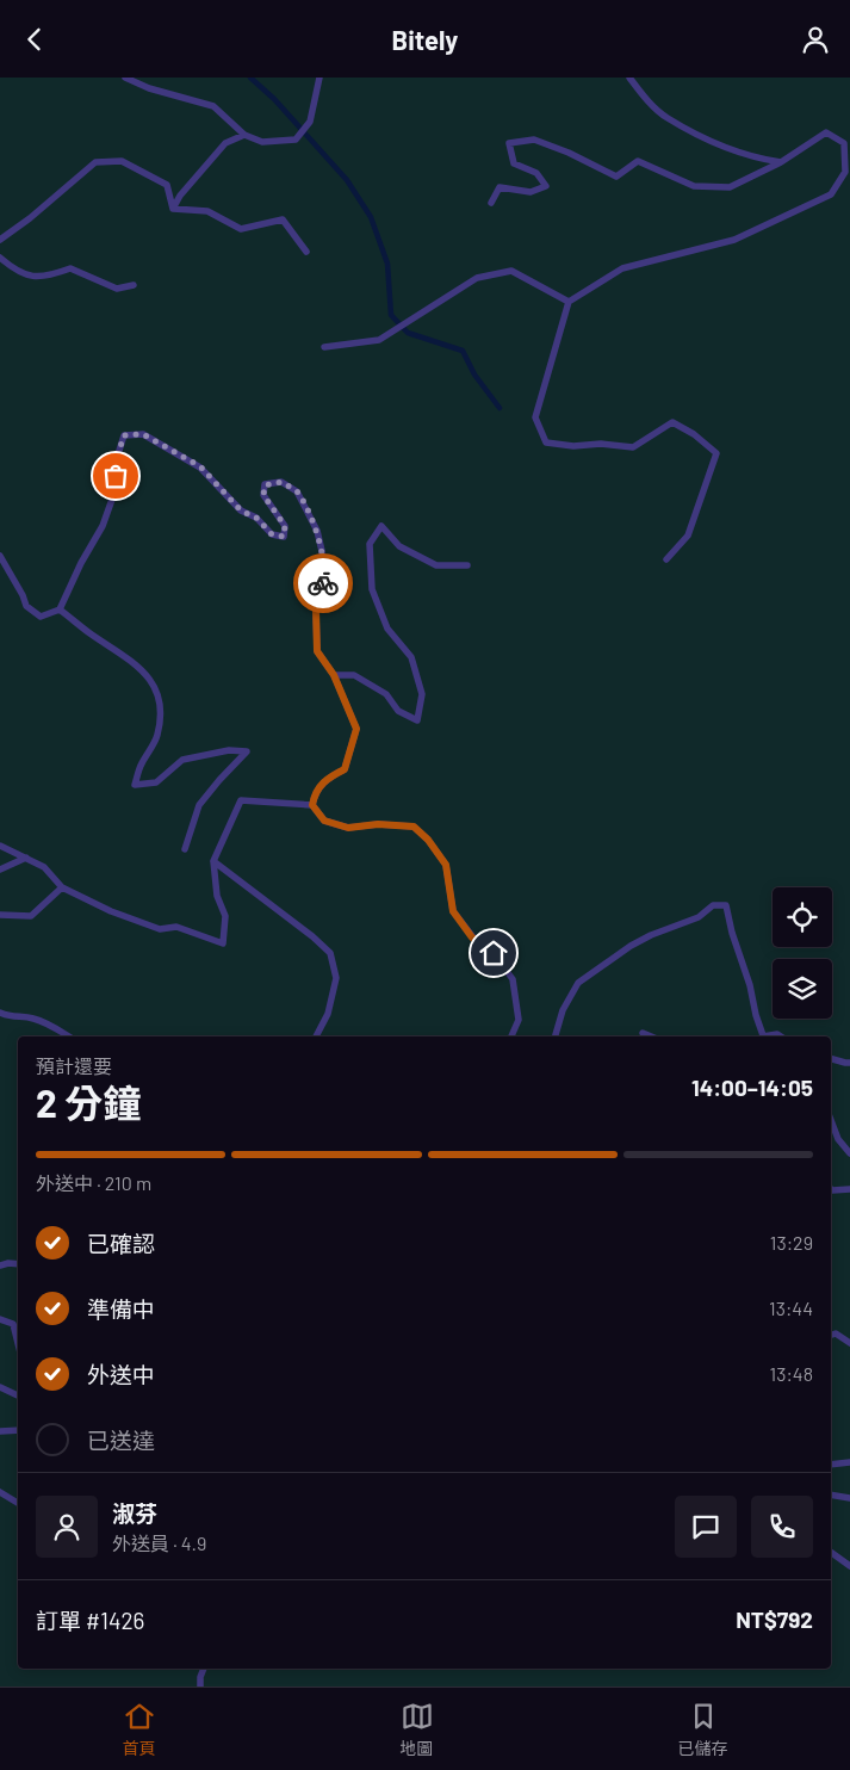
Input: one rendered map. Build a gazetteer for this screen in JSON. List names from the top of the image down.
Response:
{
  "page": {
    "header": "Bitely",
    "heading": ["2 分鐘", "預計還要", "14:00–14:05"],
    "panel": [
      "淑芬",
      "外送員 · 4.9",
      "訂單 #1426",
      "NT$792"
    ],
    "bar": "外送中 · 210 m",
    "list": [
      ["已確認", "13:29"],
      ["準備中", "13:44"],
      ["外送中", "13:48"],
      "已送達"
    ],
    "tabs": ["首頁", "地圖", "已儲存"]
  }
}
